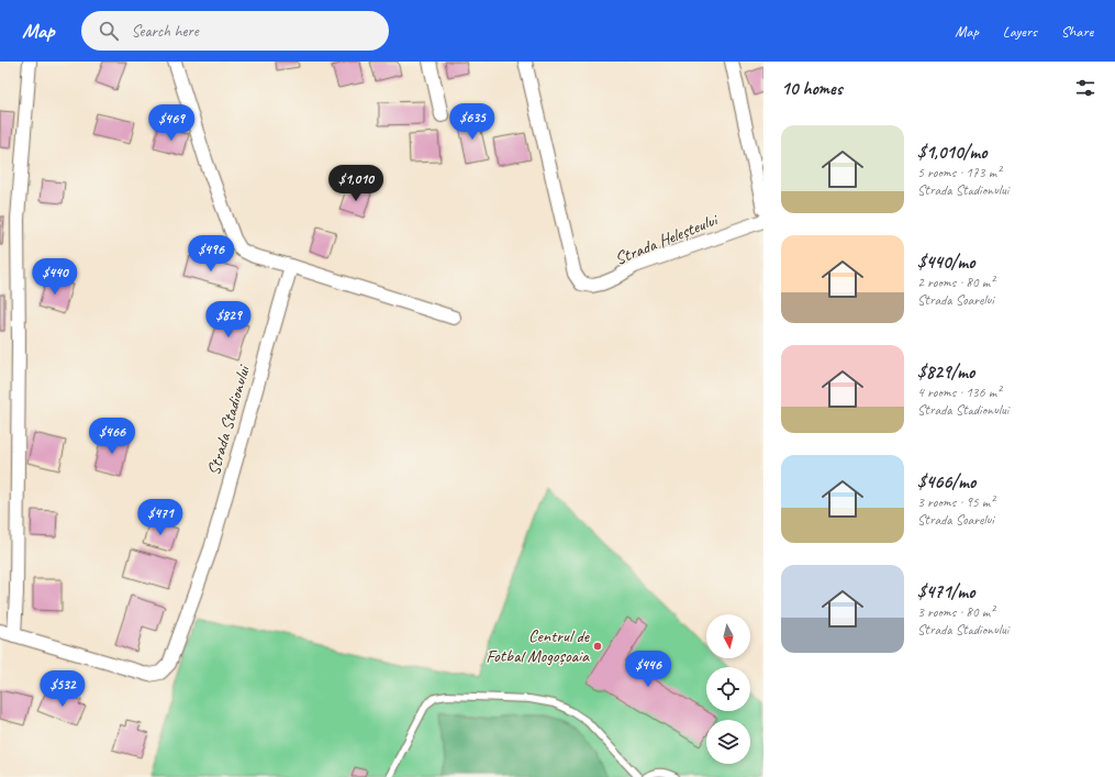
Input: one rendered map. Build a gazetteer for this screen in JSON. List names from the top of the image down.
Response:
{
  "streets": {
    "street": ["Strada Heleșteului", "Strada Stadionului"]
  },
  "places": ["Centrul de Fotbal Mogoșoaia"],
  "north": "bottom",
  "page": {
    "header": "Map",
    "search": "Search here",
    "nav": ["Map", "Layers", "Share"],
    "heading": "10 homes",
    "price": [
      "$635",
      "$469",
      "$1,010",
      "$496",
      "$440",
      "$829",
      "$466",
      "$471",
      "$446",
      "$532"
    ],
    "list": [
      {
        "name": "$1,010/mo",
        "note": "5 rooms · 173 m² · Strada Stadionului"
      },
      {
        "name": "$440/mo",
        "note": "2 rooms · 80 m² · Strada Soarelui"
      },
      {
        "name": "$829/mo",
        "note": "4 rooms · 136 m² · Strada Stadionului"
      },
      {
        "name": "$466/mo",
        "note": "3 rooms · 95 m² · Strada Soarelui"
      },
      {
        "name": "$471/mo",
        "note": "3 rooms · 80 m² · Strada Stadionului"
      }
    ]
  }
}
